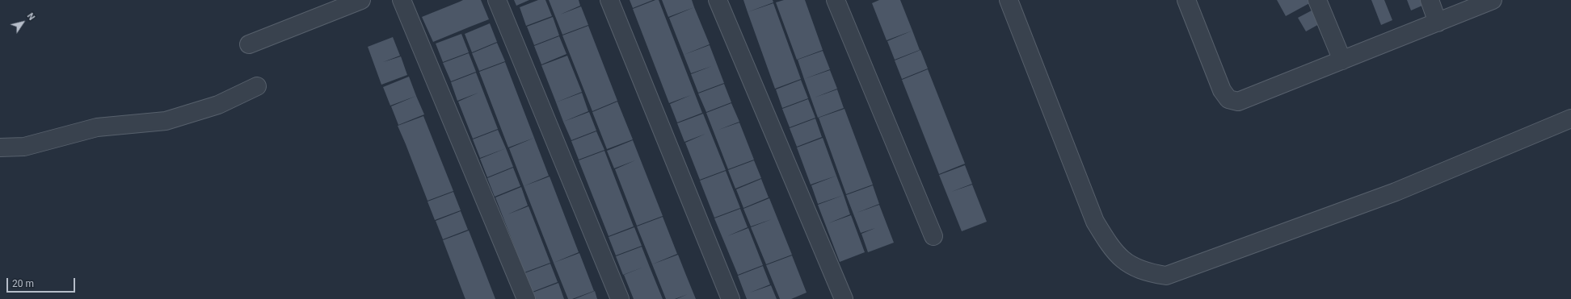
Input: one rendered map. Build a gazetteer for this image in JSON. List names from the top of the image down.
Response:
{
  "scale_bar": "20 m",
  "north": "top right"
}
